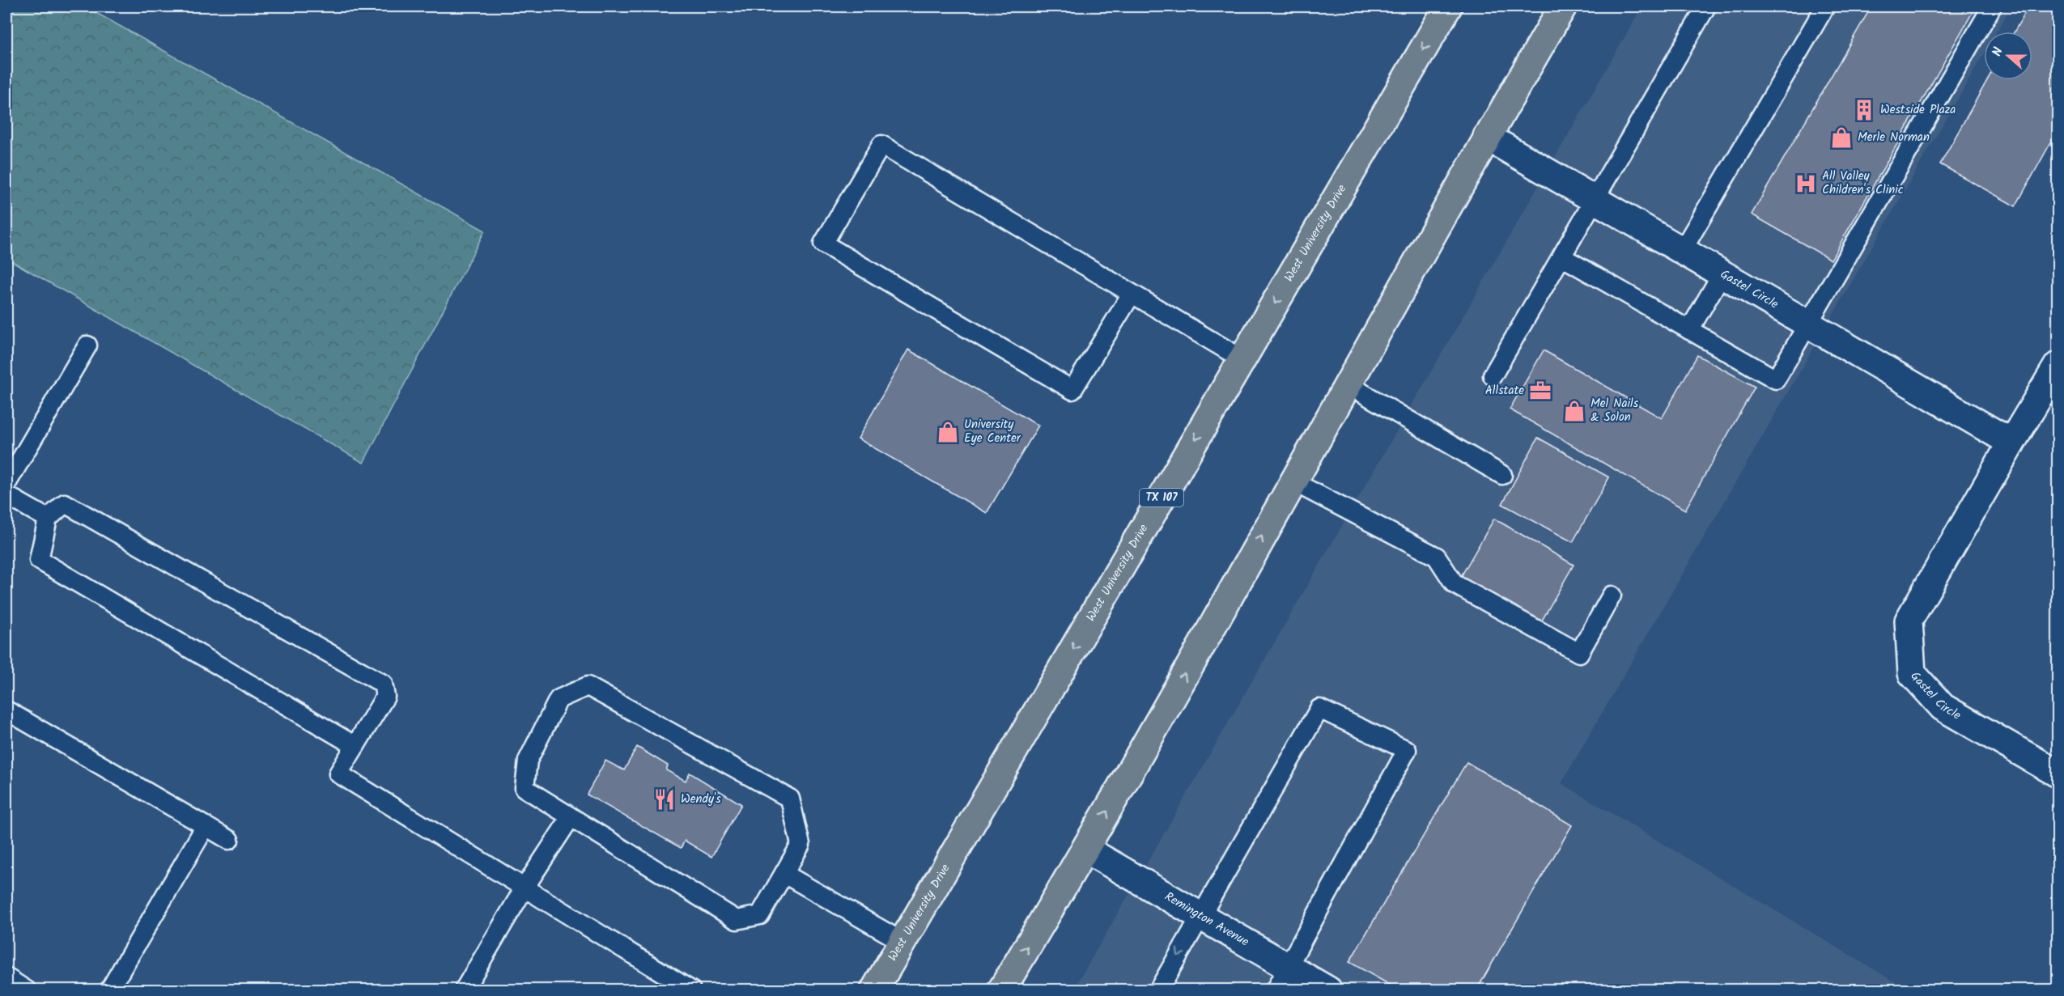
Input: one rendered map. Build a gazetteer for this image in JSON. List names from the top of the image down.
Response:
{
  "streets": {
    "main road": ["West University Drive", "TX 107"],
    "street": ["Gastel Circle", "Remington Avenue"]
  },
  "places": {
    "building": ["Westside Plaza"],
    "shop": ["Merle Norman", "Mel Nails & Solon", "University Eye Center"],
    "hospital": ["All Valley Children's Clinic"],
    "office": ["Allstate"],
    "restaurant": ["Wendy's"]
  },
  "north": "left"
}
